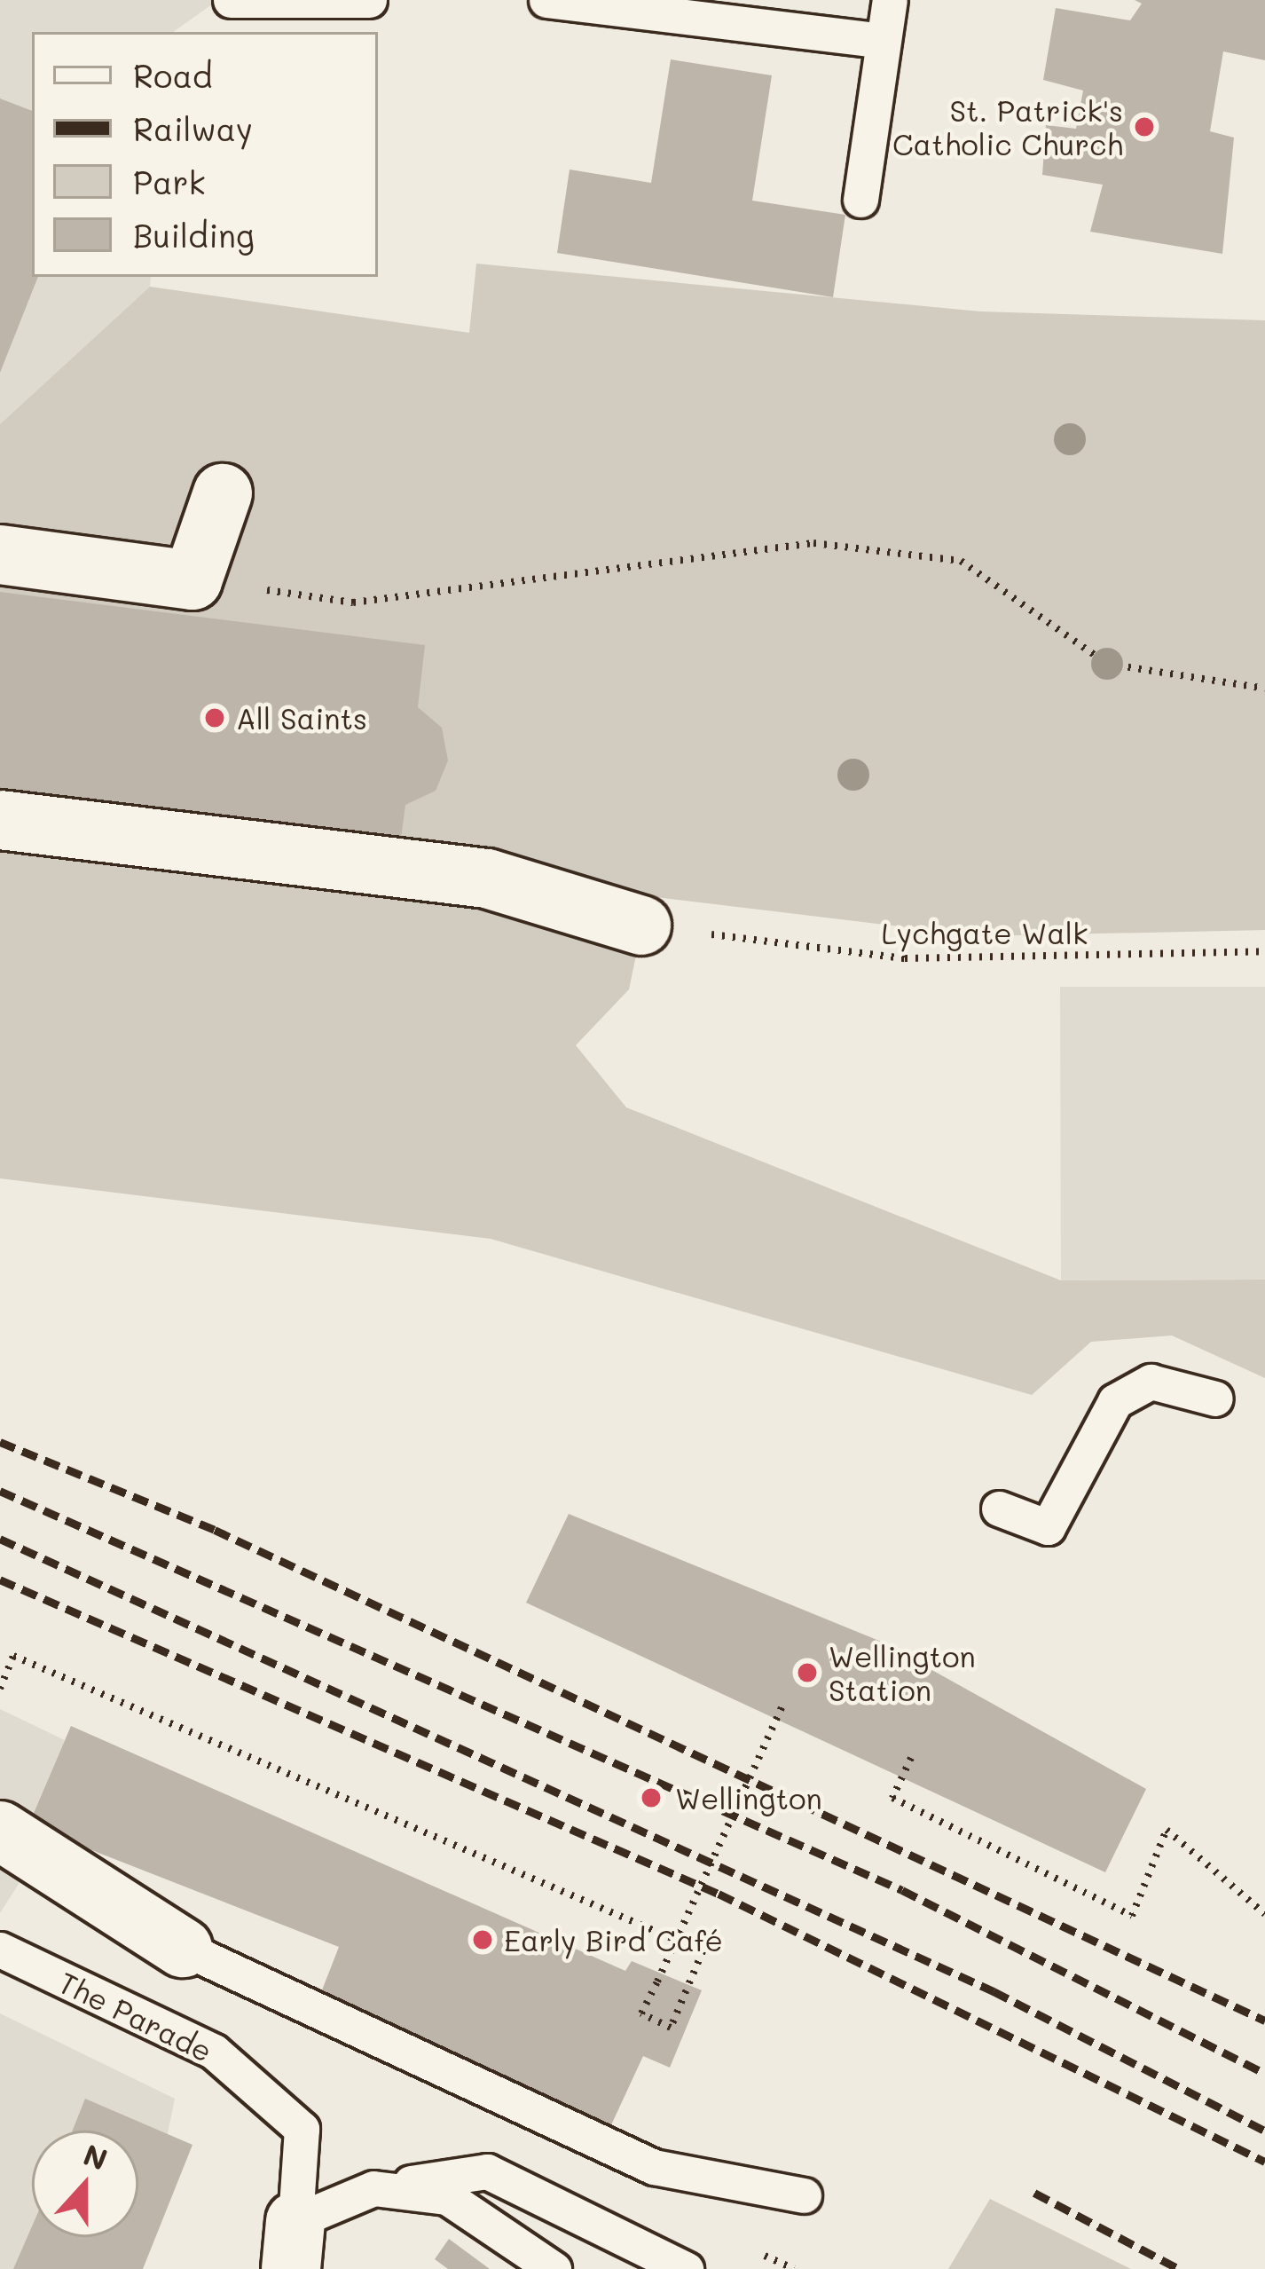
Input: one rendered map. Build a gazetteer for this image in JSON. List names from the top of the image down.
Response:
{
  "streets": {
    "lane": ["The Parade"],
    "path": ["Lychgate Walk"]
  },
  "places": [
    "St. Patrick's Catholic Church",
    "All Saints",
    "Wellington Station",
    "Wellington",
    "Early Bird Café"
  ],
  "legend": [
    "Road",
    "Railway",
    "Park",
    "Building"
  ],
  "north": "top"
}
